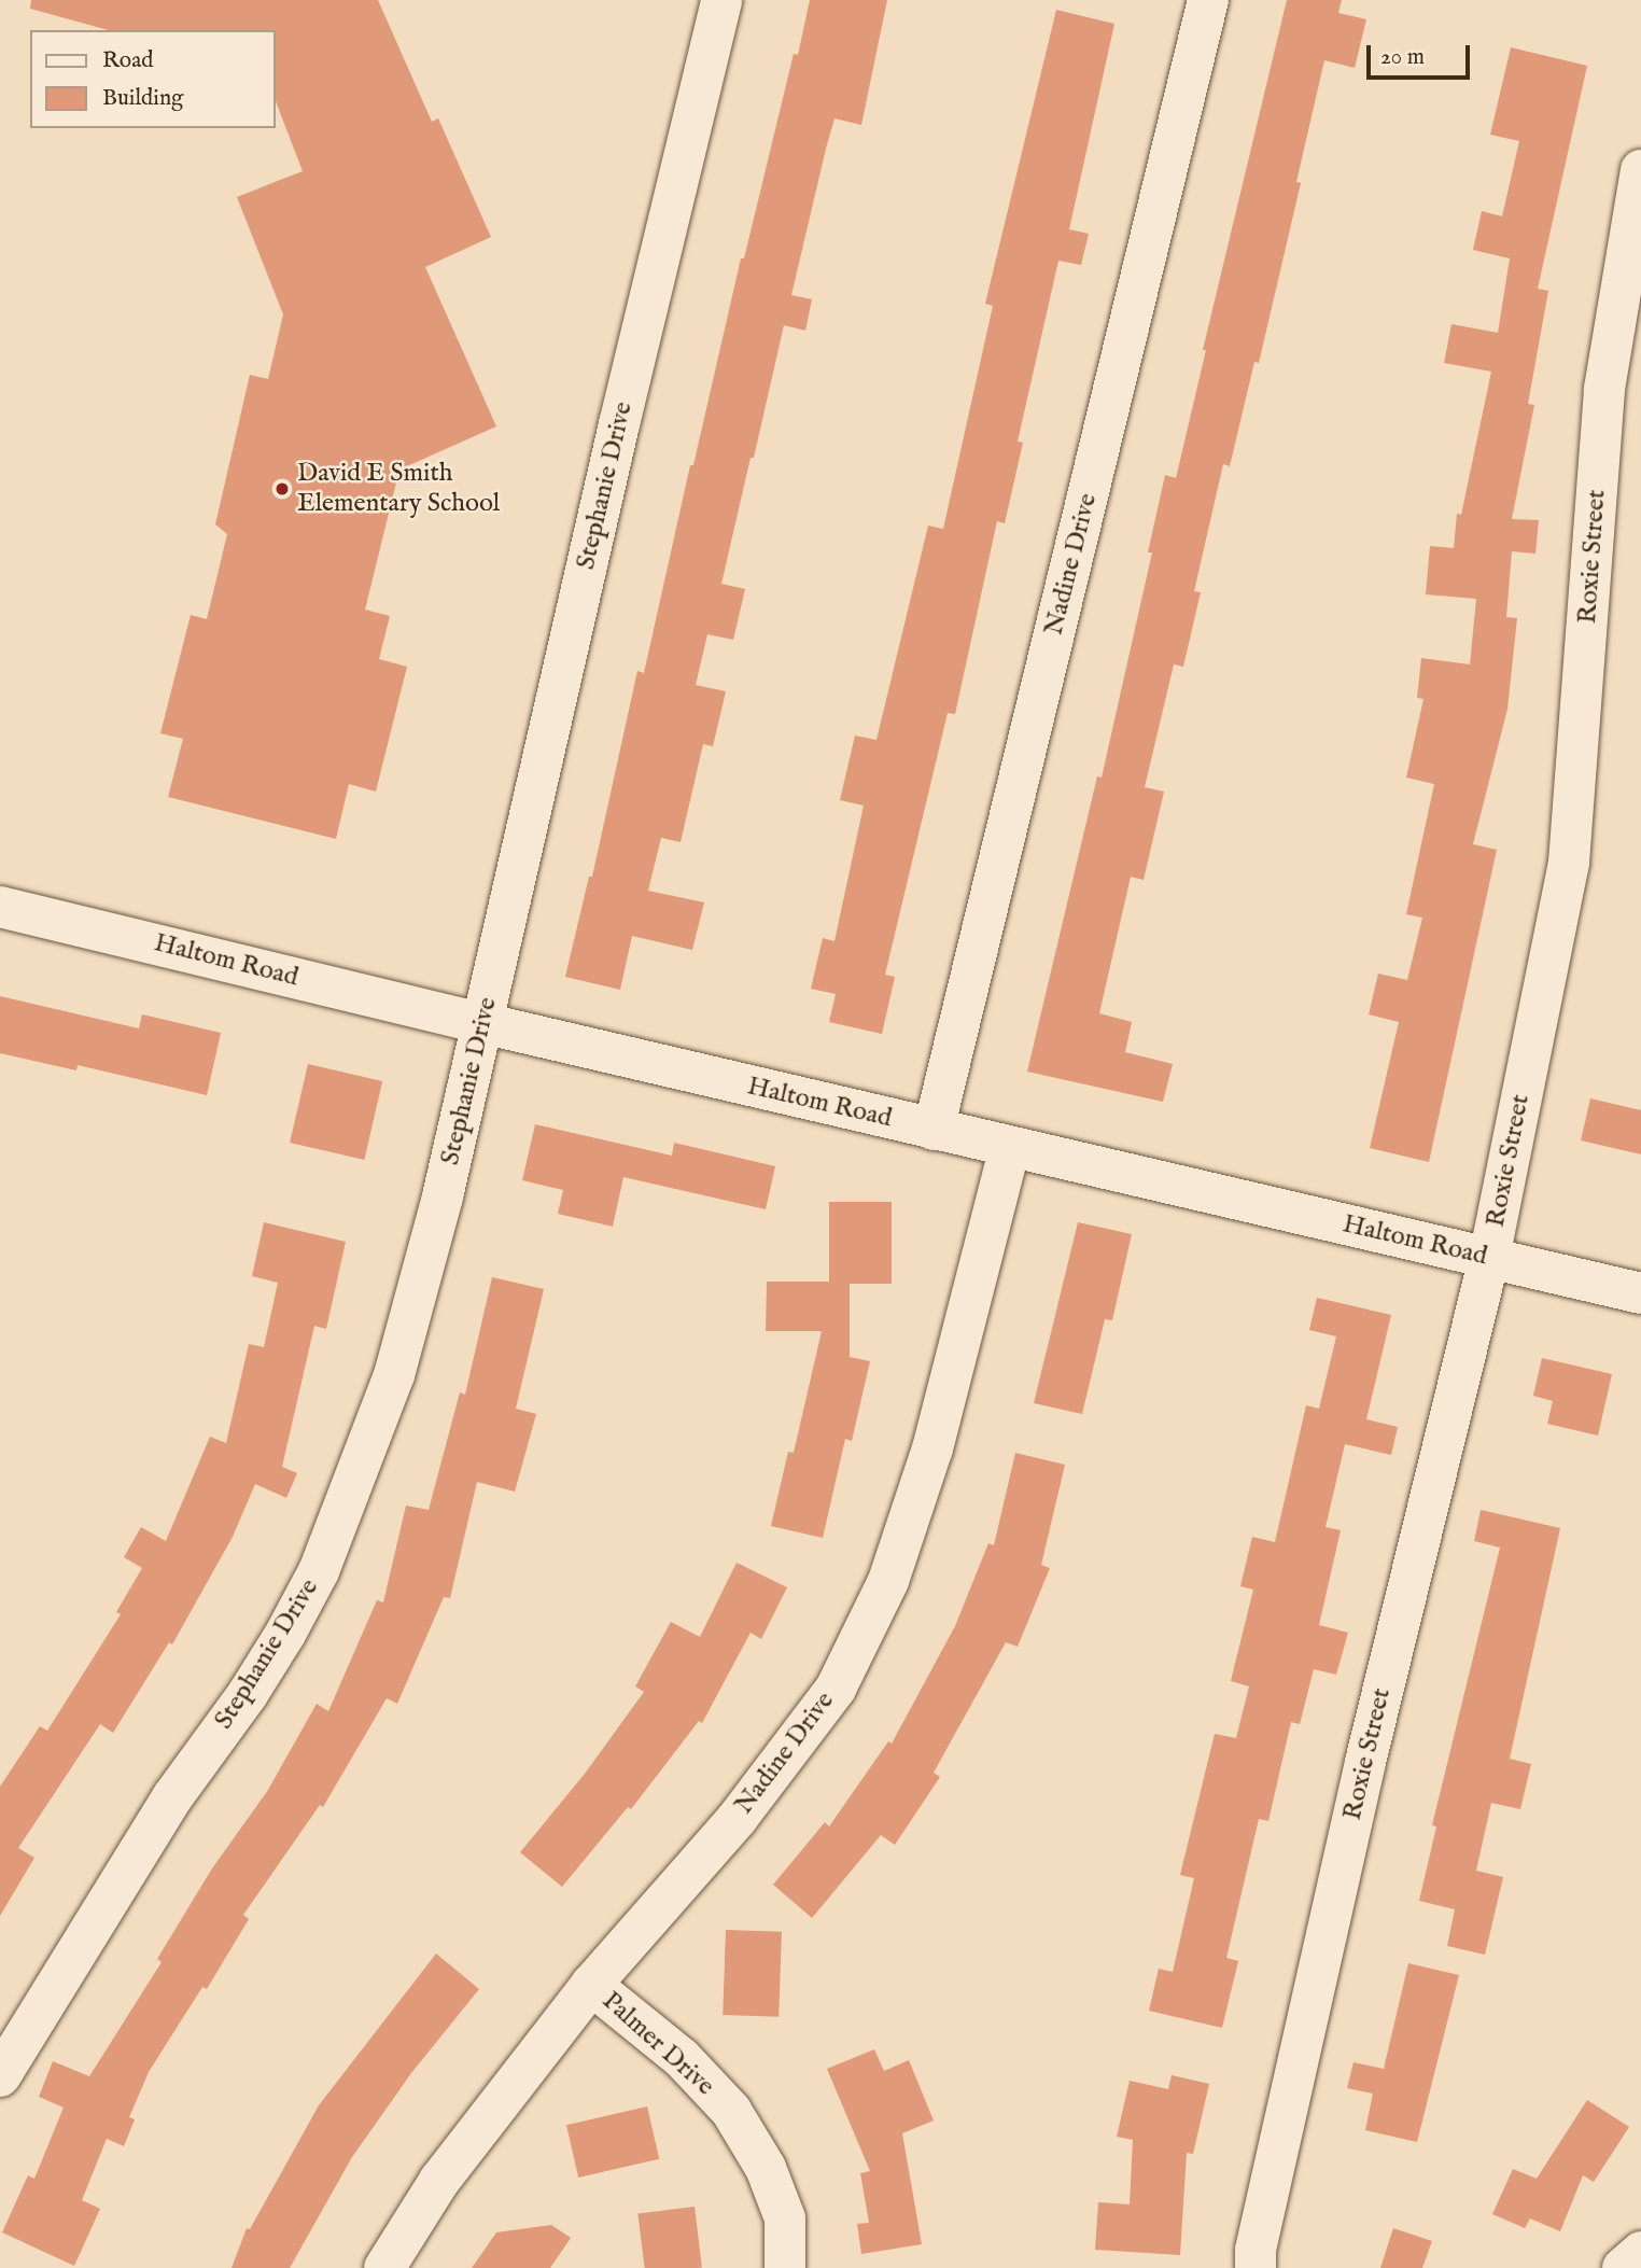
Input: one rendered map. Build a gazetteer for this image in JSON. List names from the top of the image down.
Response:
{
  "streets": {
    "street": [
      "Stephanie Drive",
      "Roxie Street",
      "Nadine Drive",
      "Haltom Road",
      "Palmer Drive"
    ]
  },
  "crossings": [
    ["Stephanie Drive", "Haltom Road"],
    ["Roxie Street", "Haltom Road"],
    ["Nadine Drive", "Haltom Road"],
    ["Nadine Drive", "Palmer Drive"]
  ],
  "places": ["David E Smith Elementary School"],
  "legend": ["Road", "Building"],
  "scale_bar": "20 m"
}
